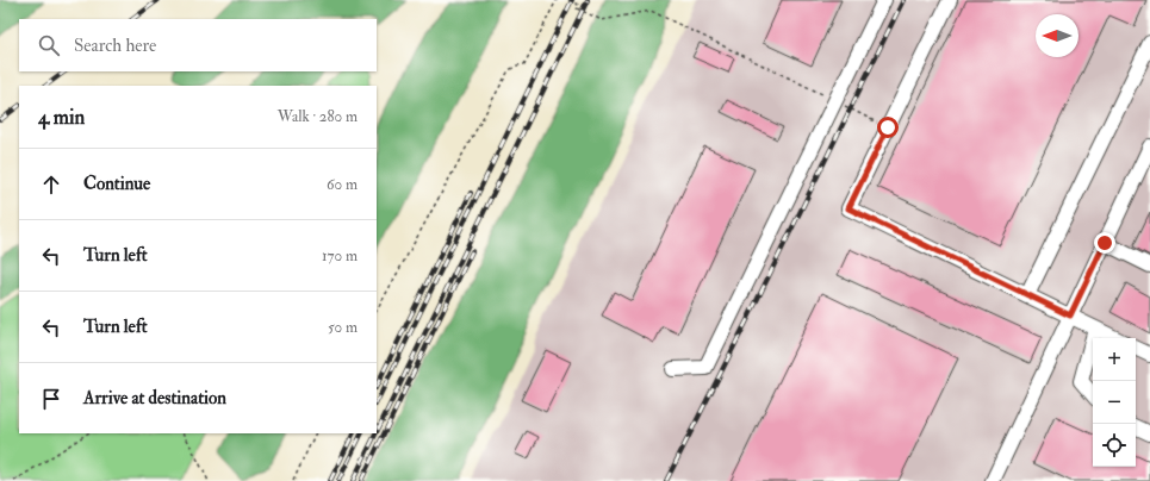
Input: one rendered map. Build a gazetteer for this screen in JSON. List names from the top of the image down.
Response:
{
  "north": "left",
  "page": {
    "search": "Search here",
    "heading": ["4 min", "Walk · 280 m"],
    "list": [
      ["Continue", "60 m"],
      ["Turn left", "170 m"],
      ["Turn left", "50 m"],
      "Arrive at destination"
    ],
    "map_buttons": ["+", "−"]
  }
}
